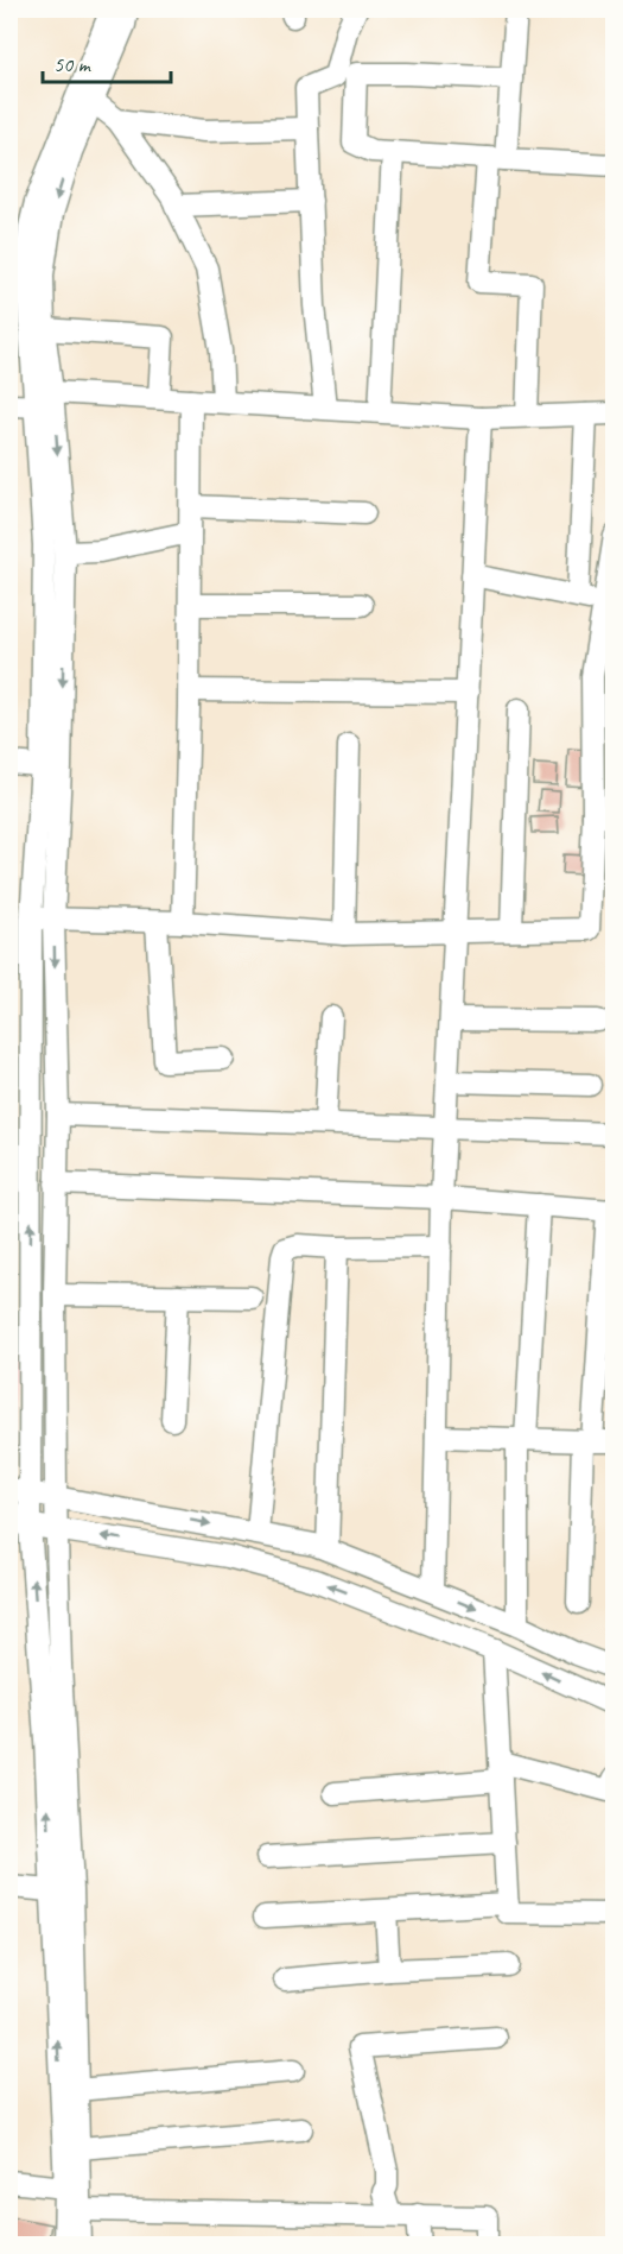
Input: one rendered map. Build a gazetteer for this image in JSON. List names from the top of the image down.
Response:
{
  "scale_bar": "50 m"
}
